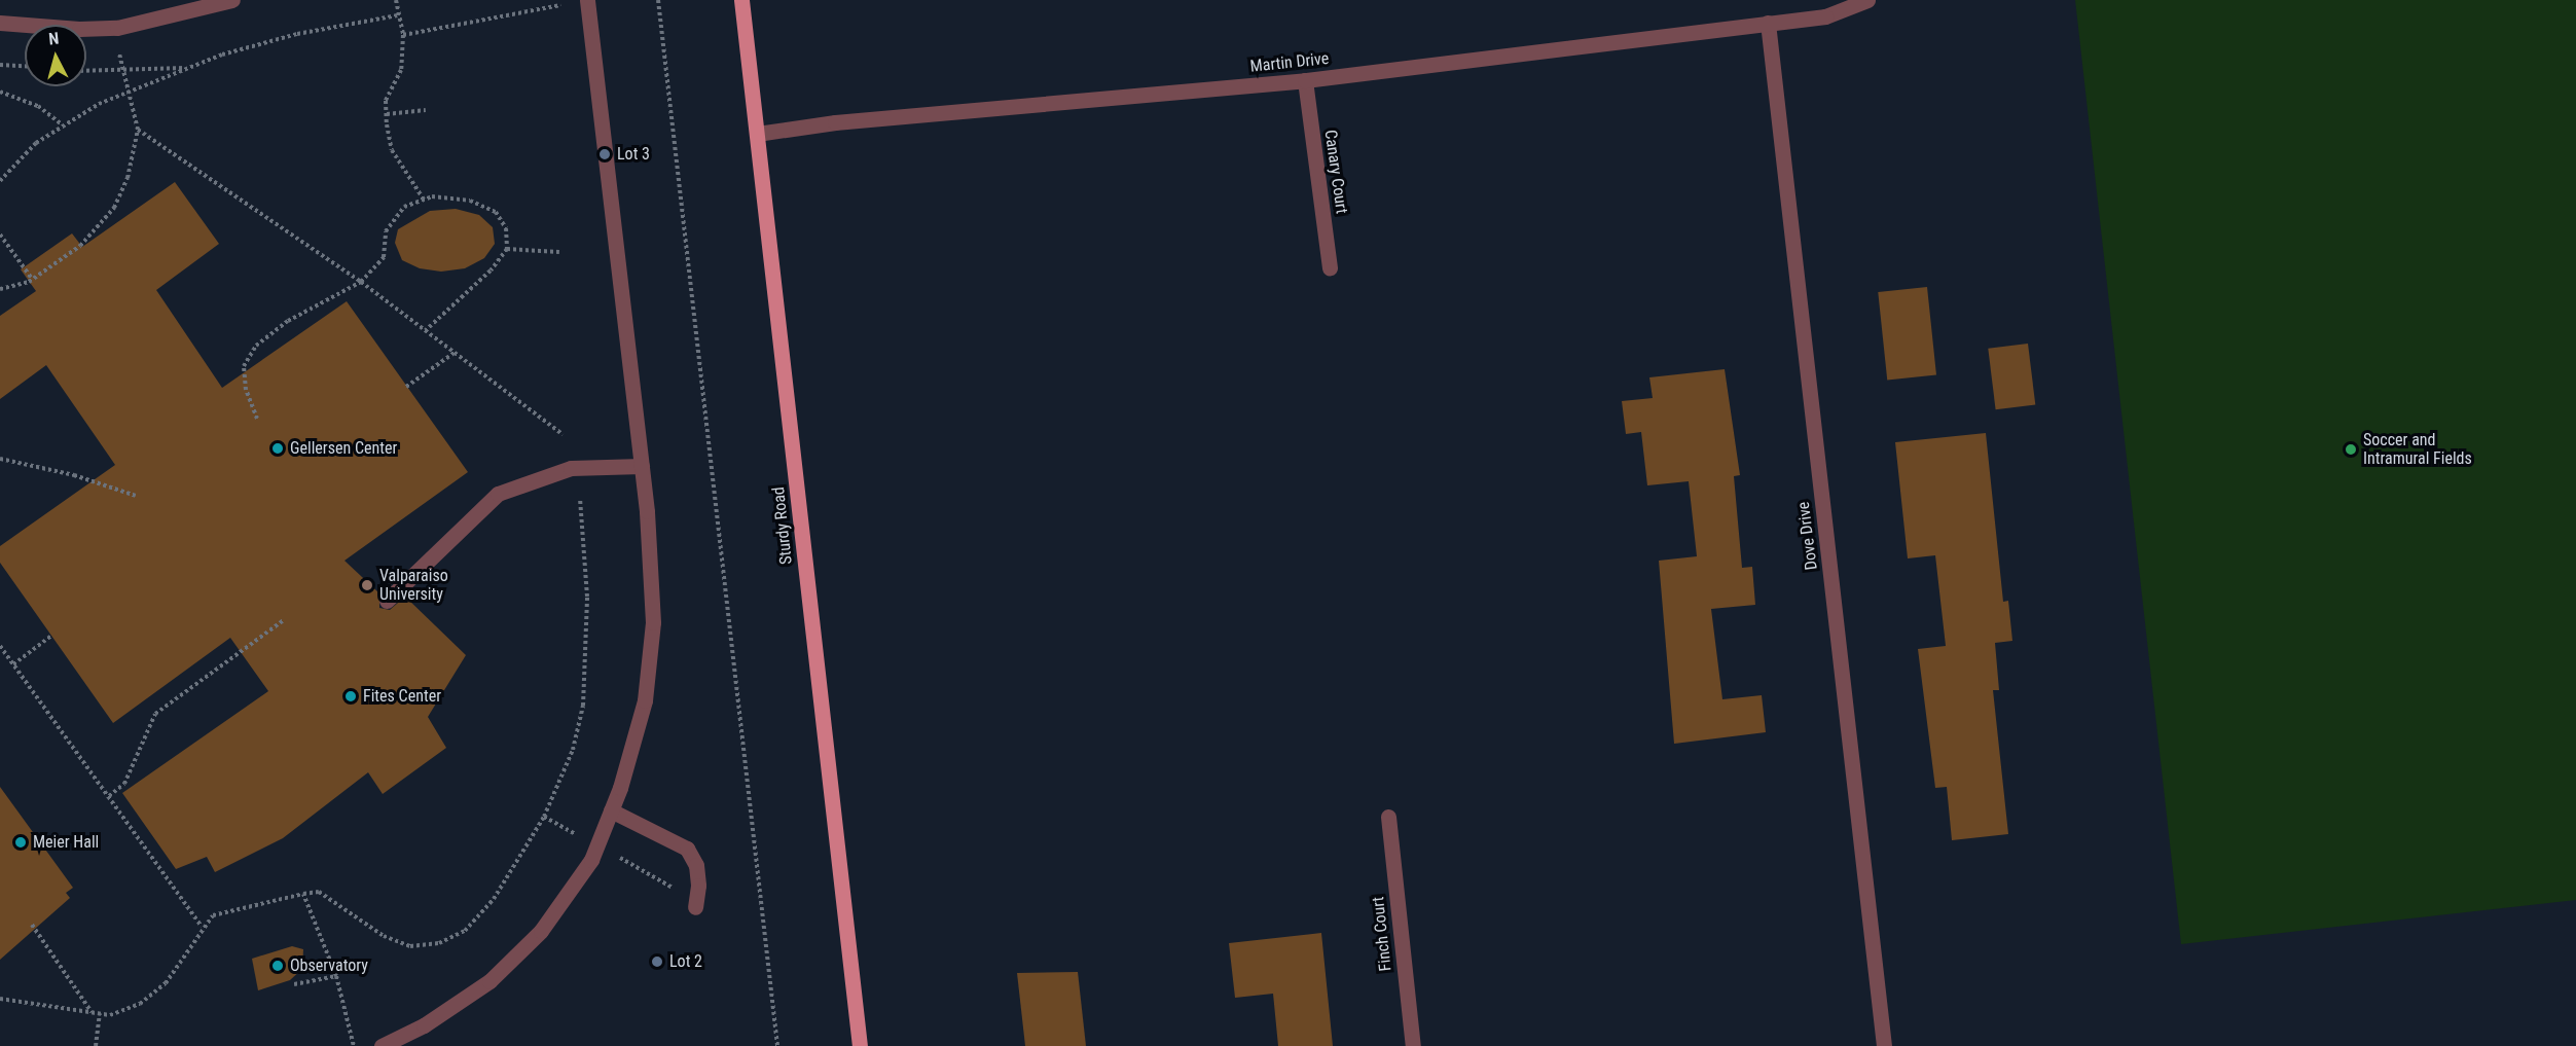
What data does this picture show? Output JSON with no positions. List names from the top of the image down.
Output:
{
  "streets": {
    "main road": ["Sturdy Road"],
    "street": [
      "Martin Drive",
      "Canary Court",
      "Dove Drive",
      "Finch Court"
    ]
  },
  "crossings": [
    ["Martin Drive", "Canary Court"],
    ["Martin Drive", "Sturdy Road"],
    ["Martin Drive", "Dove Drive"]
  ],
  "places": [
    "Lot 3",
    "Gellersen Center",
    "Soccer and Intramural Fields",
    "Valparaiso University",
    "Fites Center",
    "Meier Hall",
    "Lot 2",
    "Observatory"
  ],
  "north": "top"
}
